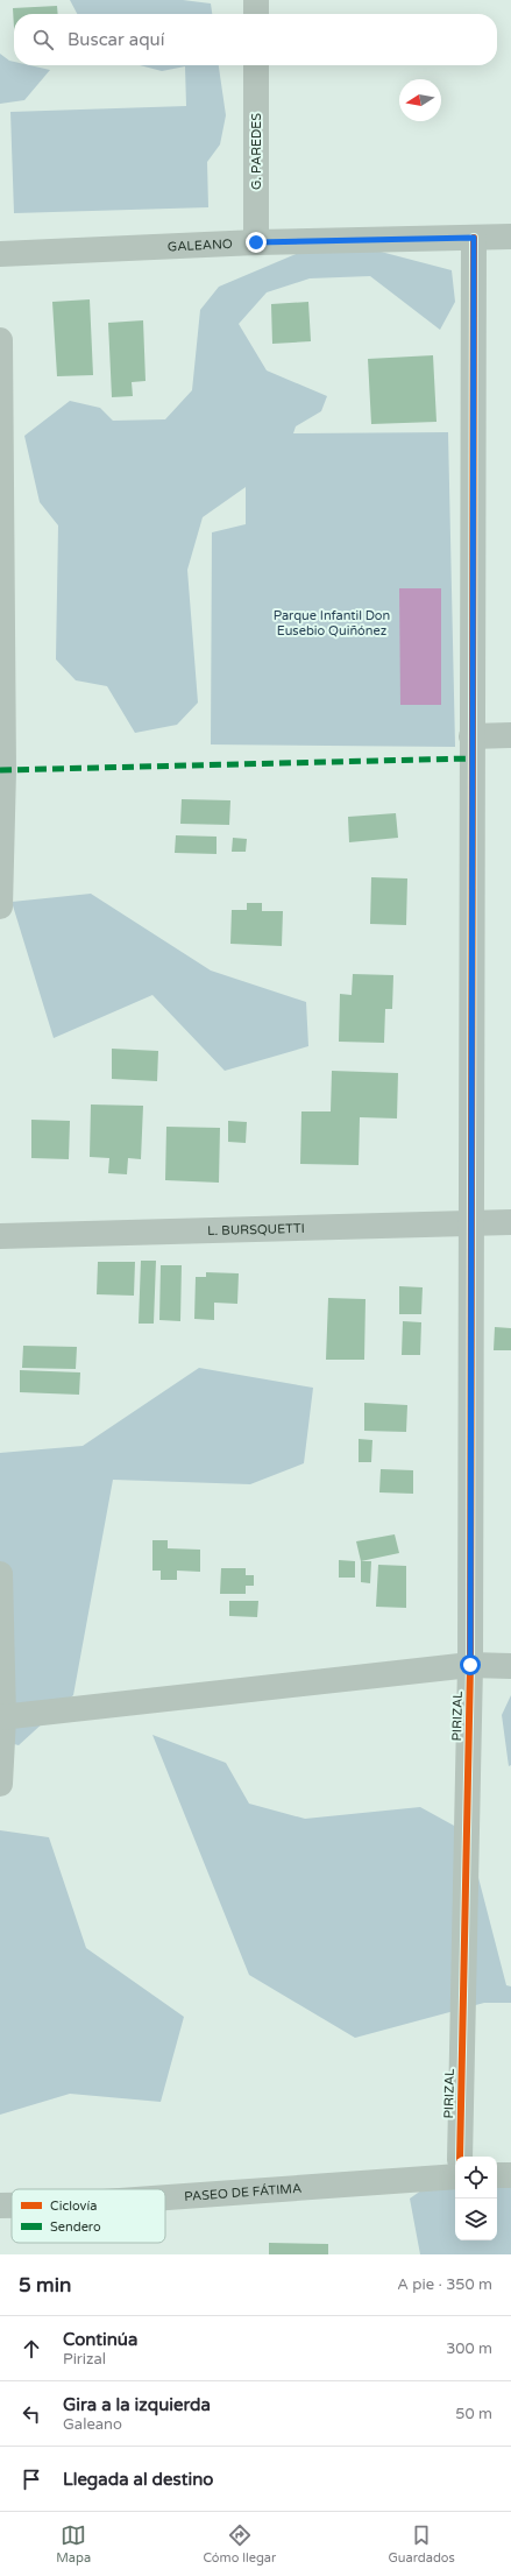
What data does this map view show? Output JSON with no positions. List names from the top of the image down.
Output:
{
  "streets": {
    "street": [
      "G. PAREDES",
      "GALEANO",
      "L. BURSQUETTI",
      "PIRIZAL",
      "PASEO DE FÁTIMA"
    ]
  },
  "crossings": [
    ["G. PAREDES", "GALEANO"],
    ["GALEANO", "PIRIZAL"],
    ["L. BURSQUETTI", "PIRIZAL"]
  ],
  "parks": ["Parque Infantil Don Eusebio Quiñónez"],
  "legend": ["Ciclovía", "Sendero"],
  "north": "left",
  "page": {
    "search": "Buscar aquí",
    "heading": ["5 min", "A pie · 350 m"],
    "list": [
      ["Continúa", "Pirizal", "300 m"],
      ["Gira a la izquierda", "Galeano", "50 m"],
      "Llegada al destino"
    ],
    "nav": ["Mapa", "Cómo llegar", "Guardados"]
  }
}
